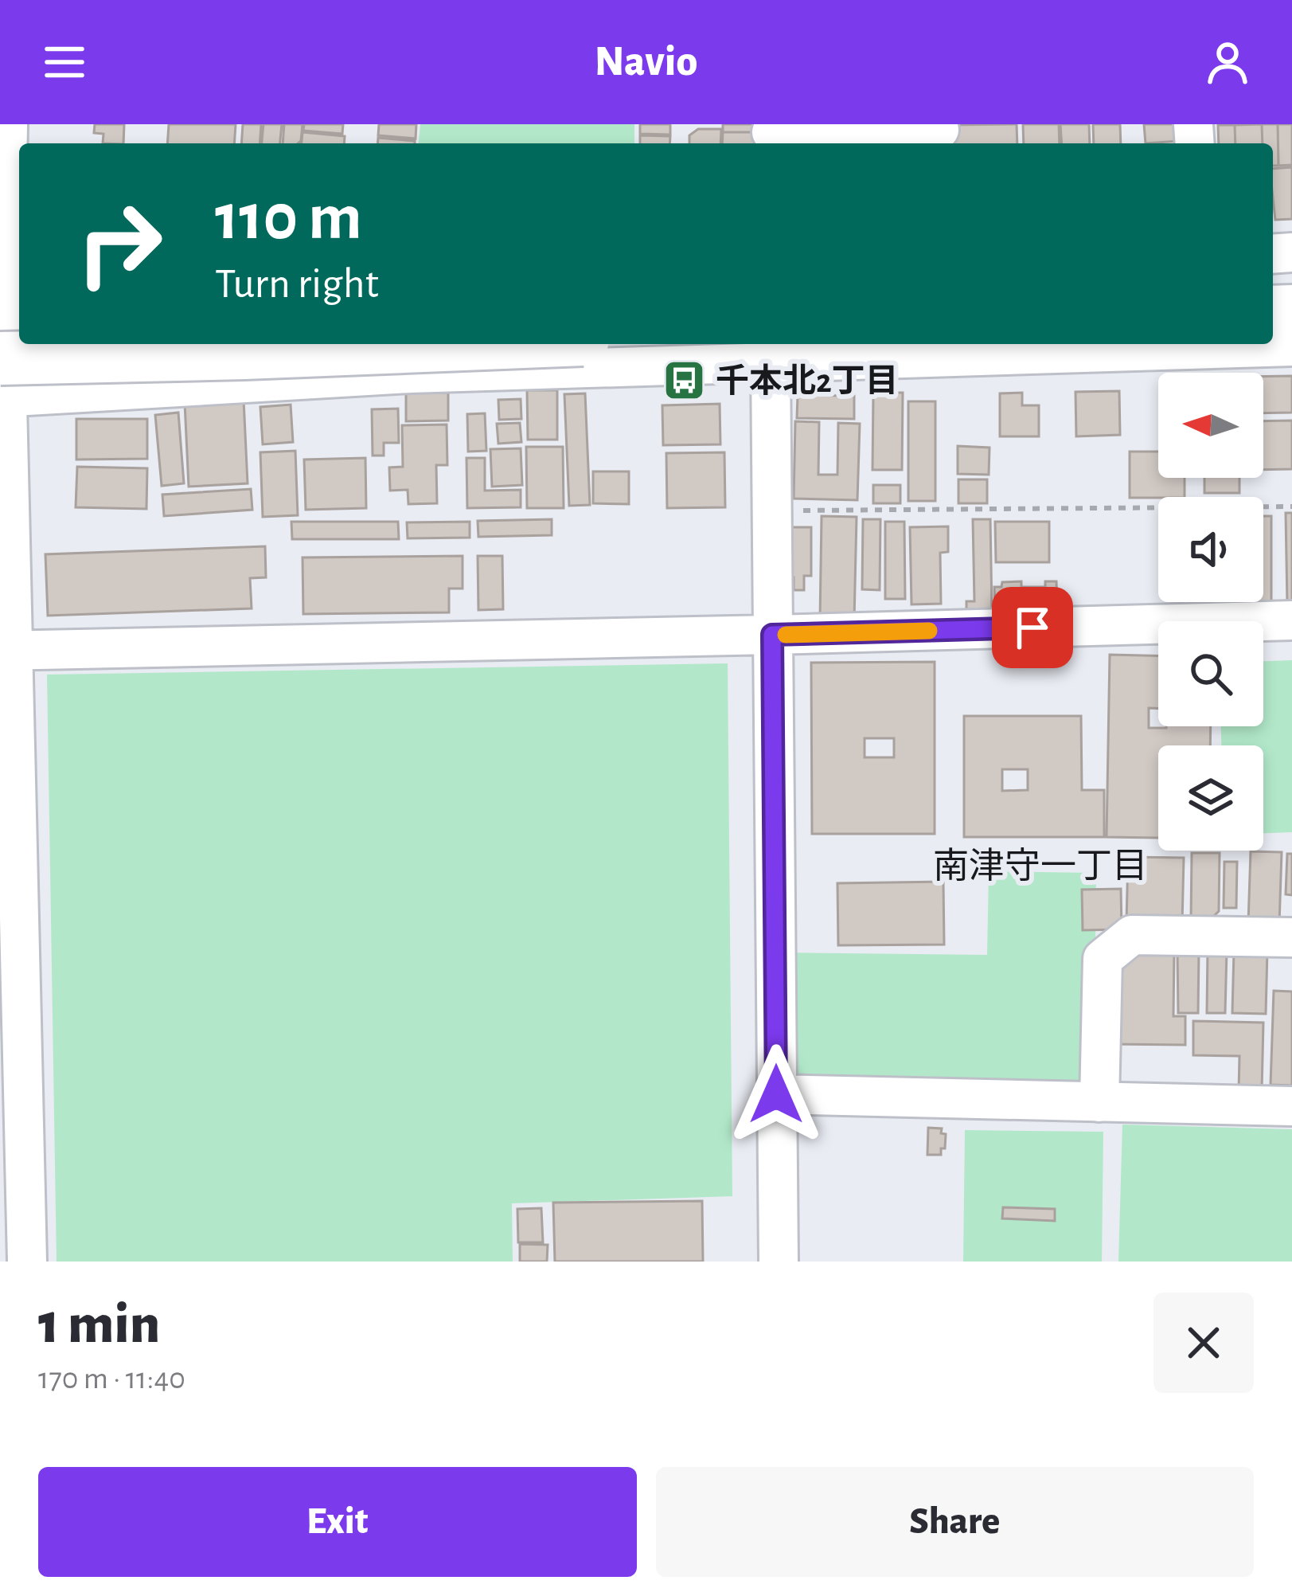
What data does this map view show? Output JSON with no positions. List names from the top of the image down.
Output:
{
  "districts": ["南津守一丁目"],
  "places": {
    "bus stop": ["千本北2丁目"]
  },
  "north": "left",
  "page": {
    "header": "Navio",
    "turn": ["110 m", "Turn right"],
    "heading": ["1 min", "170 m · 11:40"],
    "buttons": ["Exit", "Share"]
  }
}
